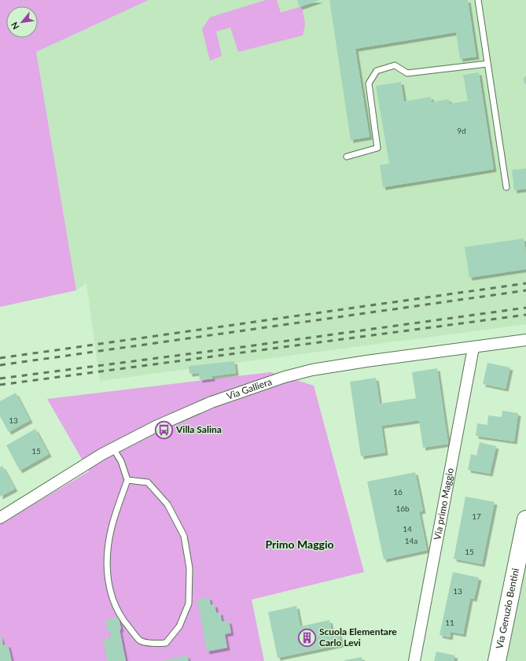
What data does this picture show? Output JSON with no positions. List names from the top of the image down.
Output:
{
  "streets": {
    "main road": ["Via Genuzio Bentini"],
    "street": ["Via Galliera", "Via primo Maggio"]
  },
  "crossings": [
    ["Via Galliera", "Via primo Maggio"]
  ],
  "districts": ["Primo Maggio"],
  "places": {
    "bus stop": ["Villa Salina"],
    "building": ["Scuola Elementare Carlo Levi"]
  },
  "house_numbers": [
    "9d",
    "13",
    "15",
    "16",
    "16b",
    "17",
    "14",
    "14a",
    "15",
    "13",
    "11"
  ],
  "north": "bottom left"
}
